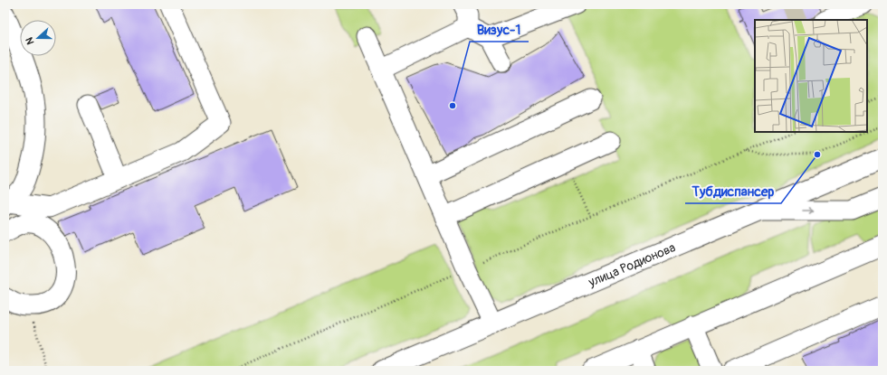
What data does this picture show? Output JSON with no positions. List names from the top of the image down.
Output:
{
  "streets": {
    "main road": ["улица Родионова"]
  },
  "places": ["Визус-1", "Тубдиспансер"],
  "north": "left"
}
